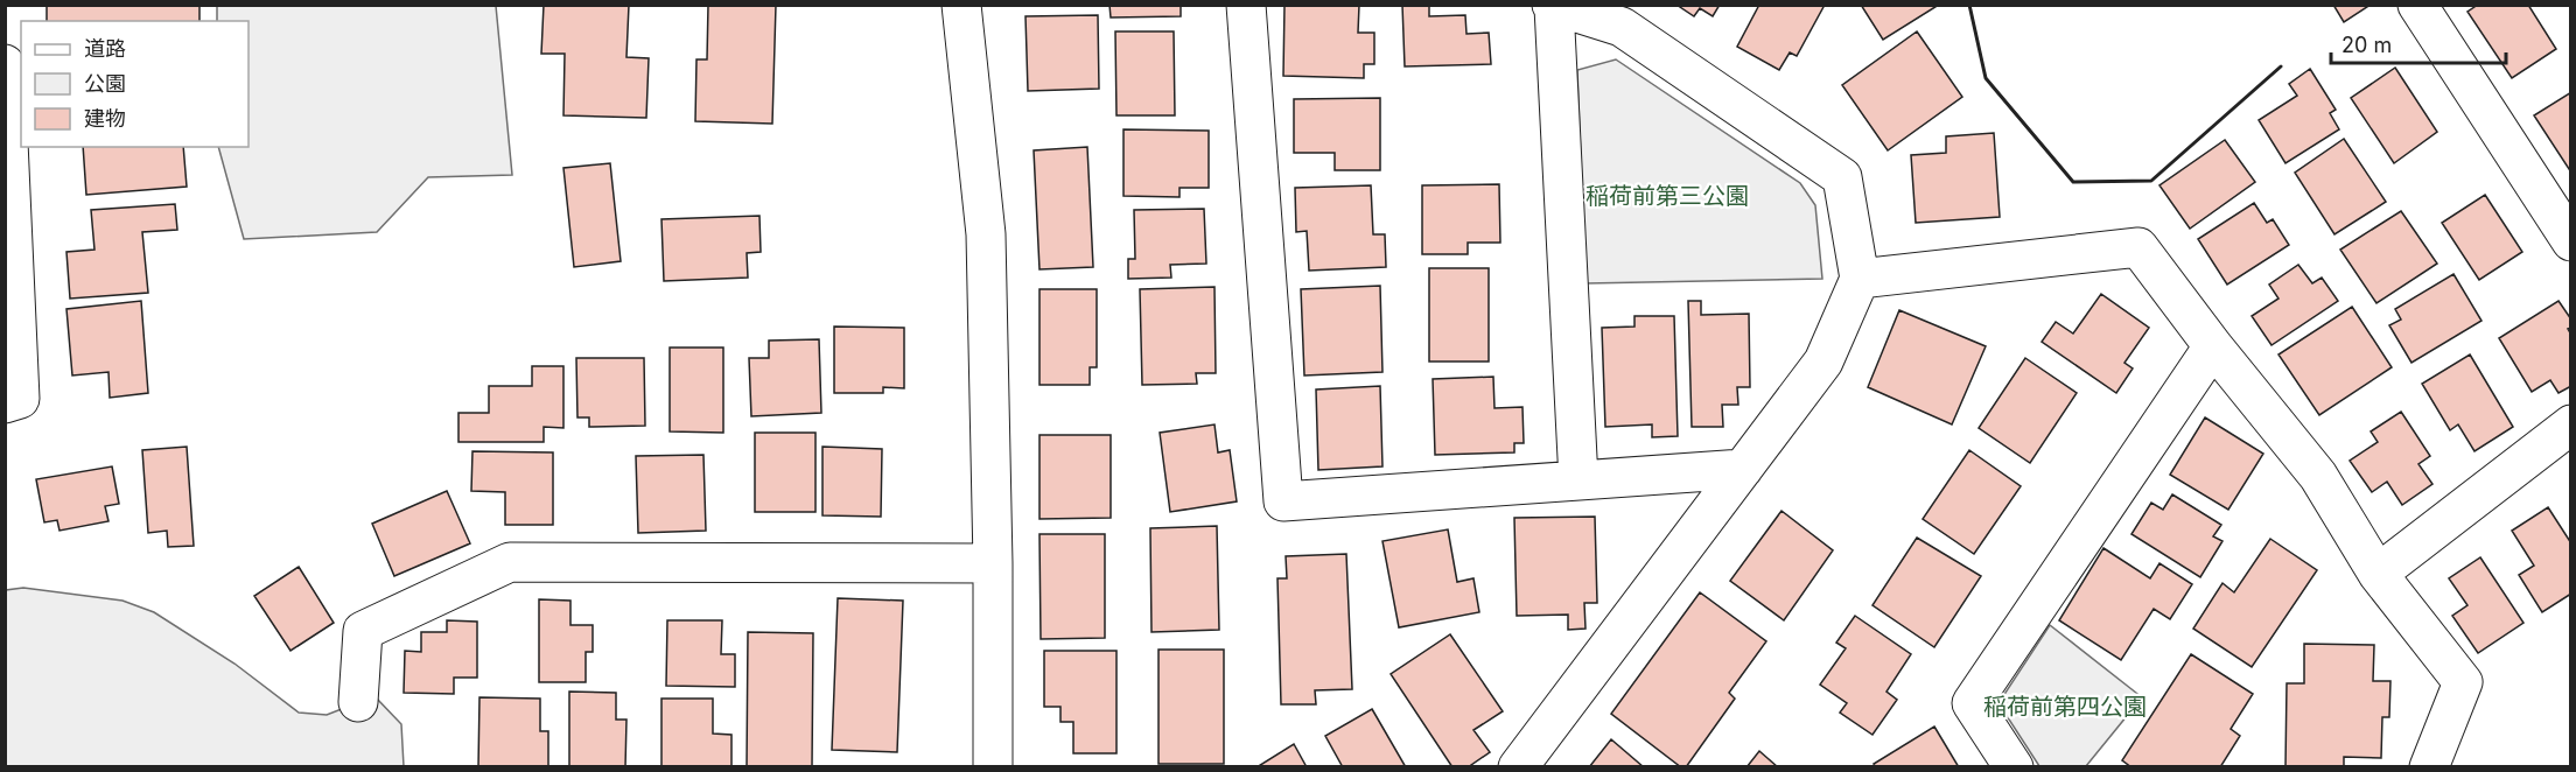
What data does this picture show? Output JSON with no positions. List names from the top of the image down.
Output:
{
  "parks": ["稲荷前第三公園", "稲荷前第四公園"],
  "legend": ["道路", "公園", "建物"],
  "scale_bar": "20 m"
}
